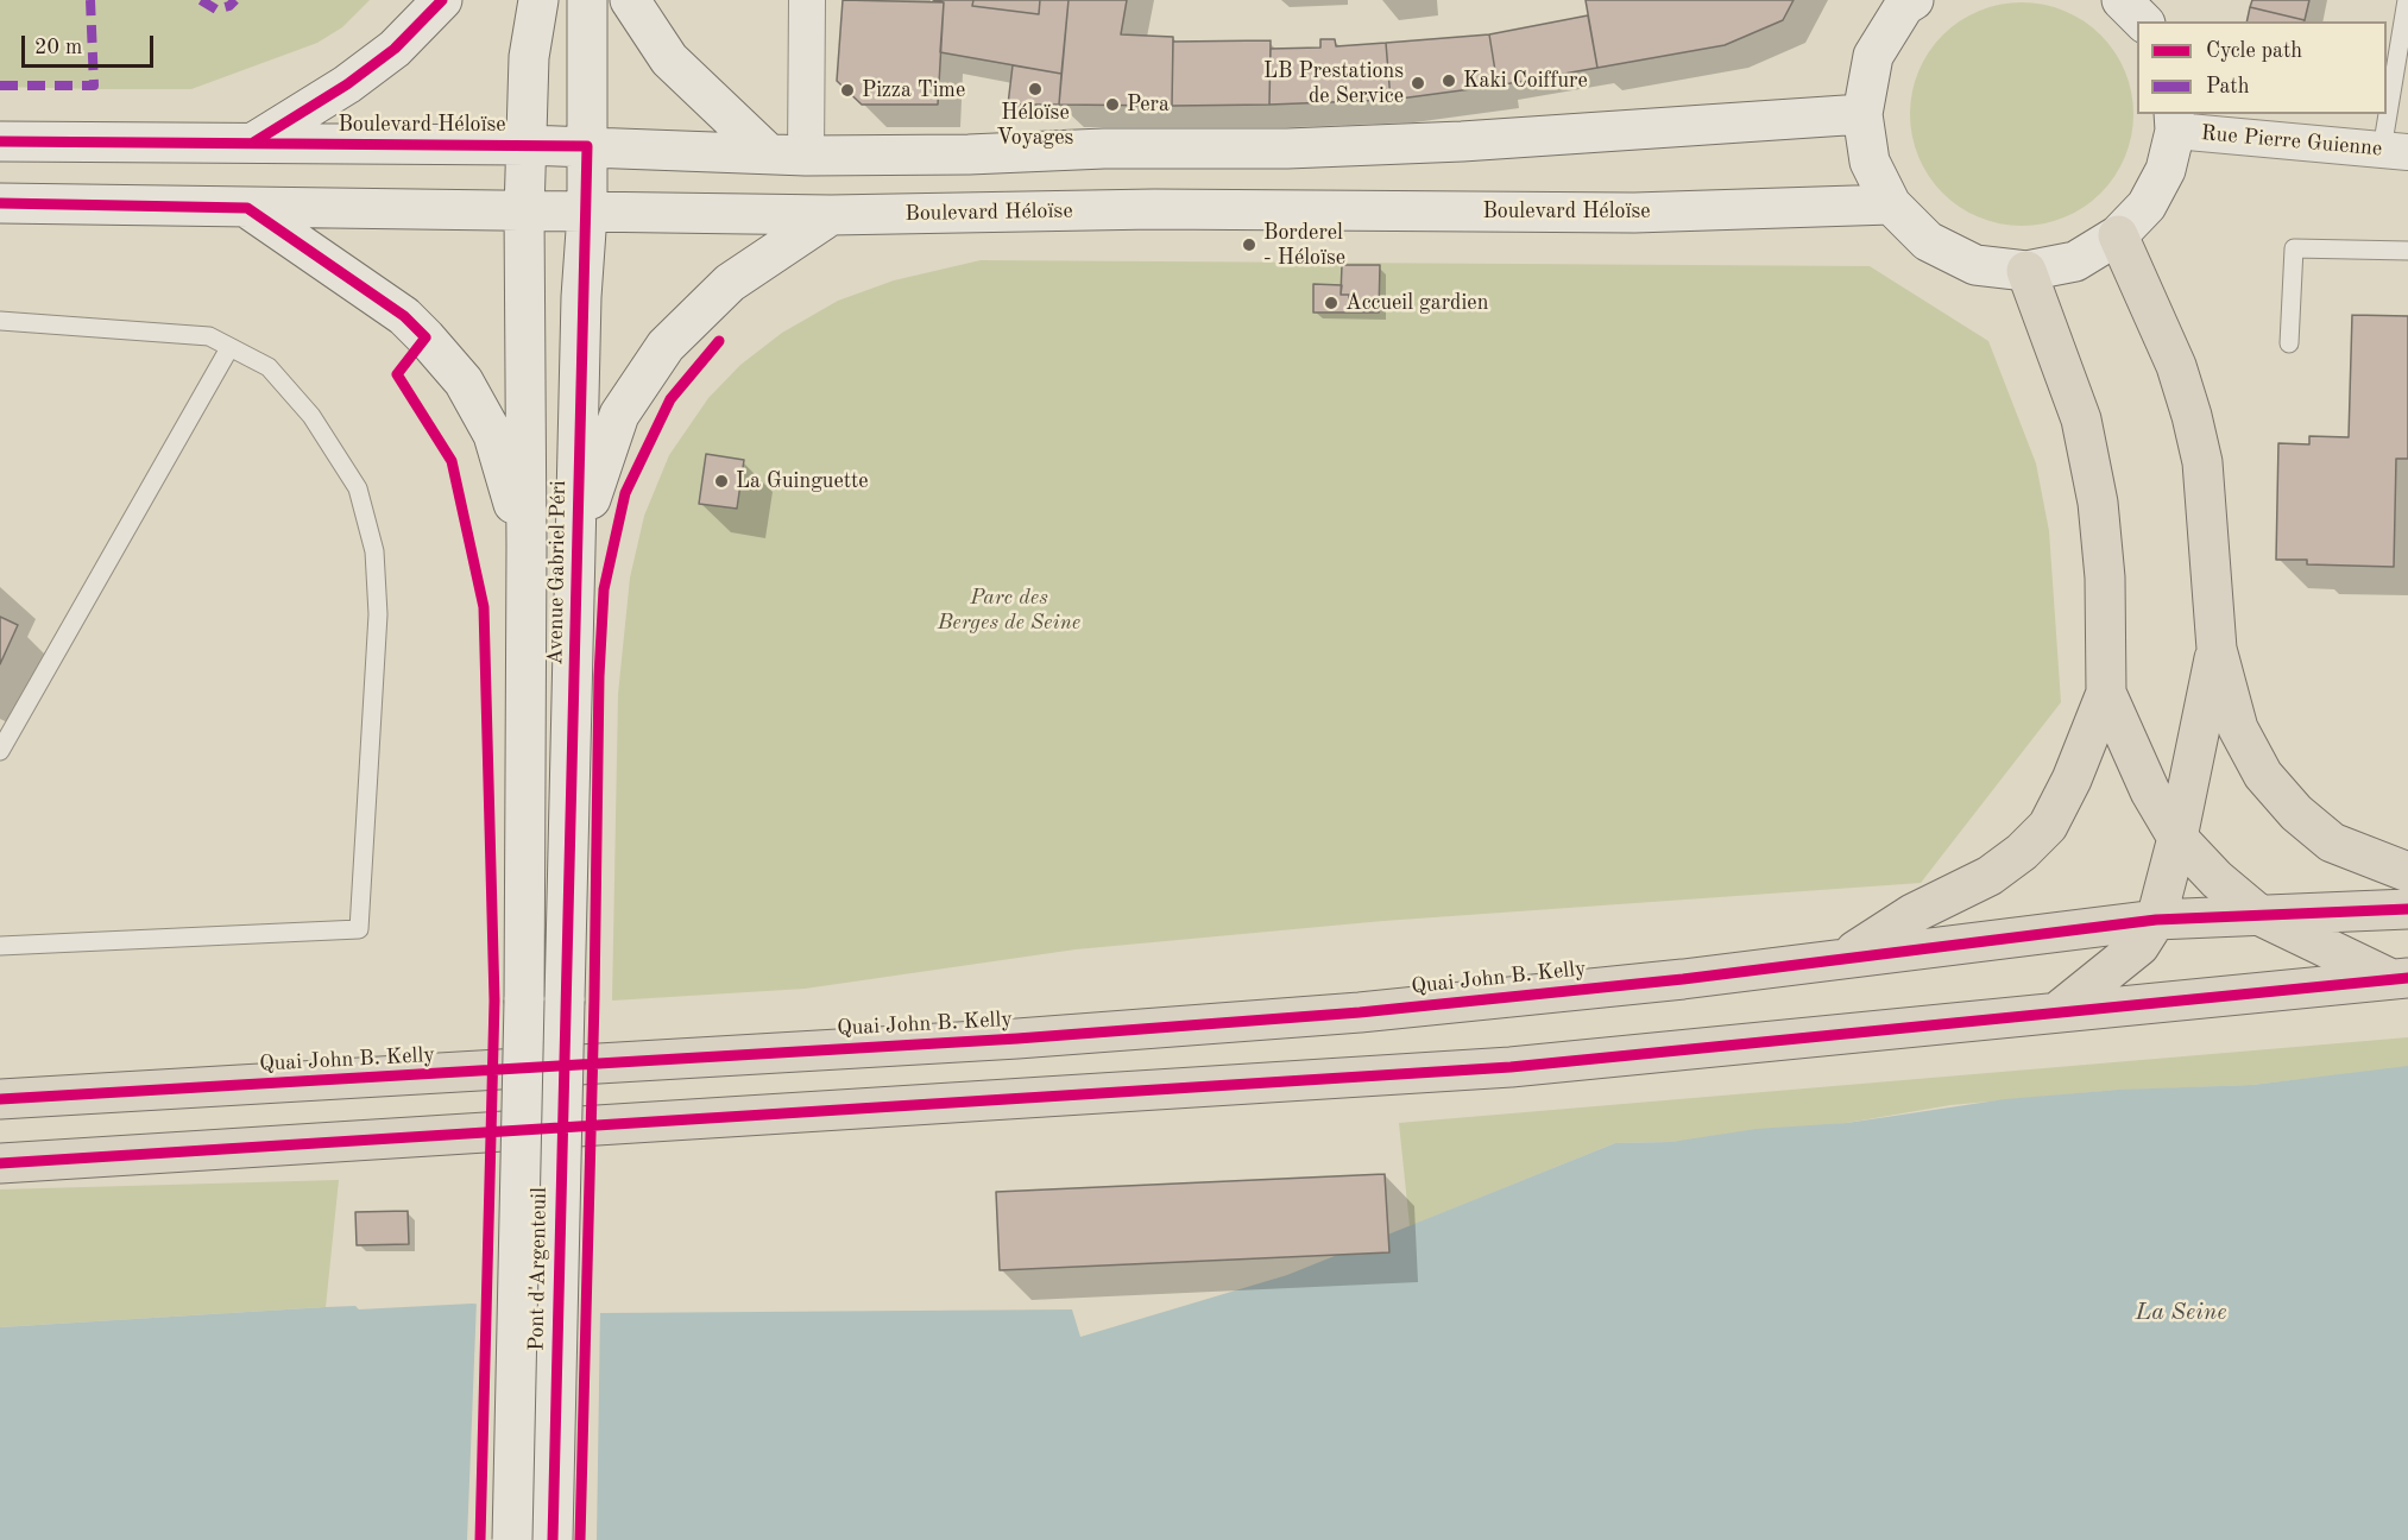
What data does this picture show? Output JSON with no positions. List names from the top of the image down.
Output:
{
  "streets": {
    "main road": [
      "Boulevard Héloïse",
      "Avenue Gabriel Péri",
      "Quai John B. Kelly",
      "Pont d'Argenteuil"
    ],
    "street": ["Rue Pierre Guienne"]
  },
  "crossings": [
    ["Boulevard Héloïse", "Avenue Gabriel Péri"],
    ["Avenue Gabriel Péri", "Pont d'Argenteuil"]
  ],
  "water": ["La Seine"],
  "parks": ["Parc des Berges de Seine"],
  "places": [
    "Kaki Coiffure",
    "LB Prestations de Service",
    "Héloïse Voyages",
    "Pizza Time",
    "Pera",
    "Borderel - Héloïse",
    "Accueil gardien",
    "La Guinguette"
  ],
  "legend": ["Cycle path", "Path"],
  "scale_bar": "20 m"
}
